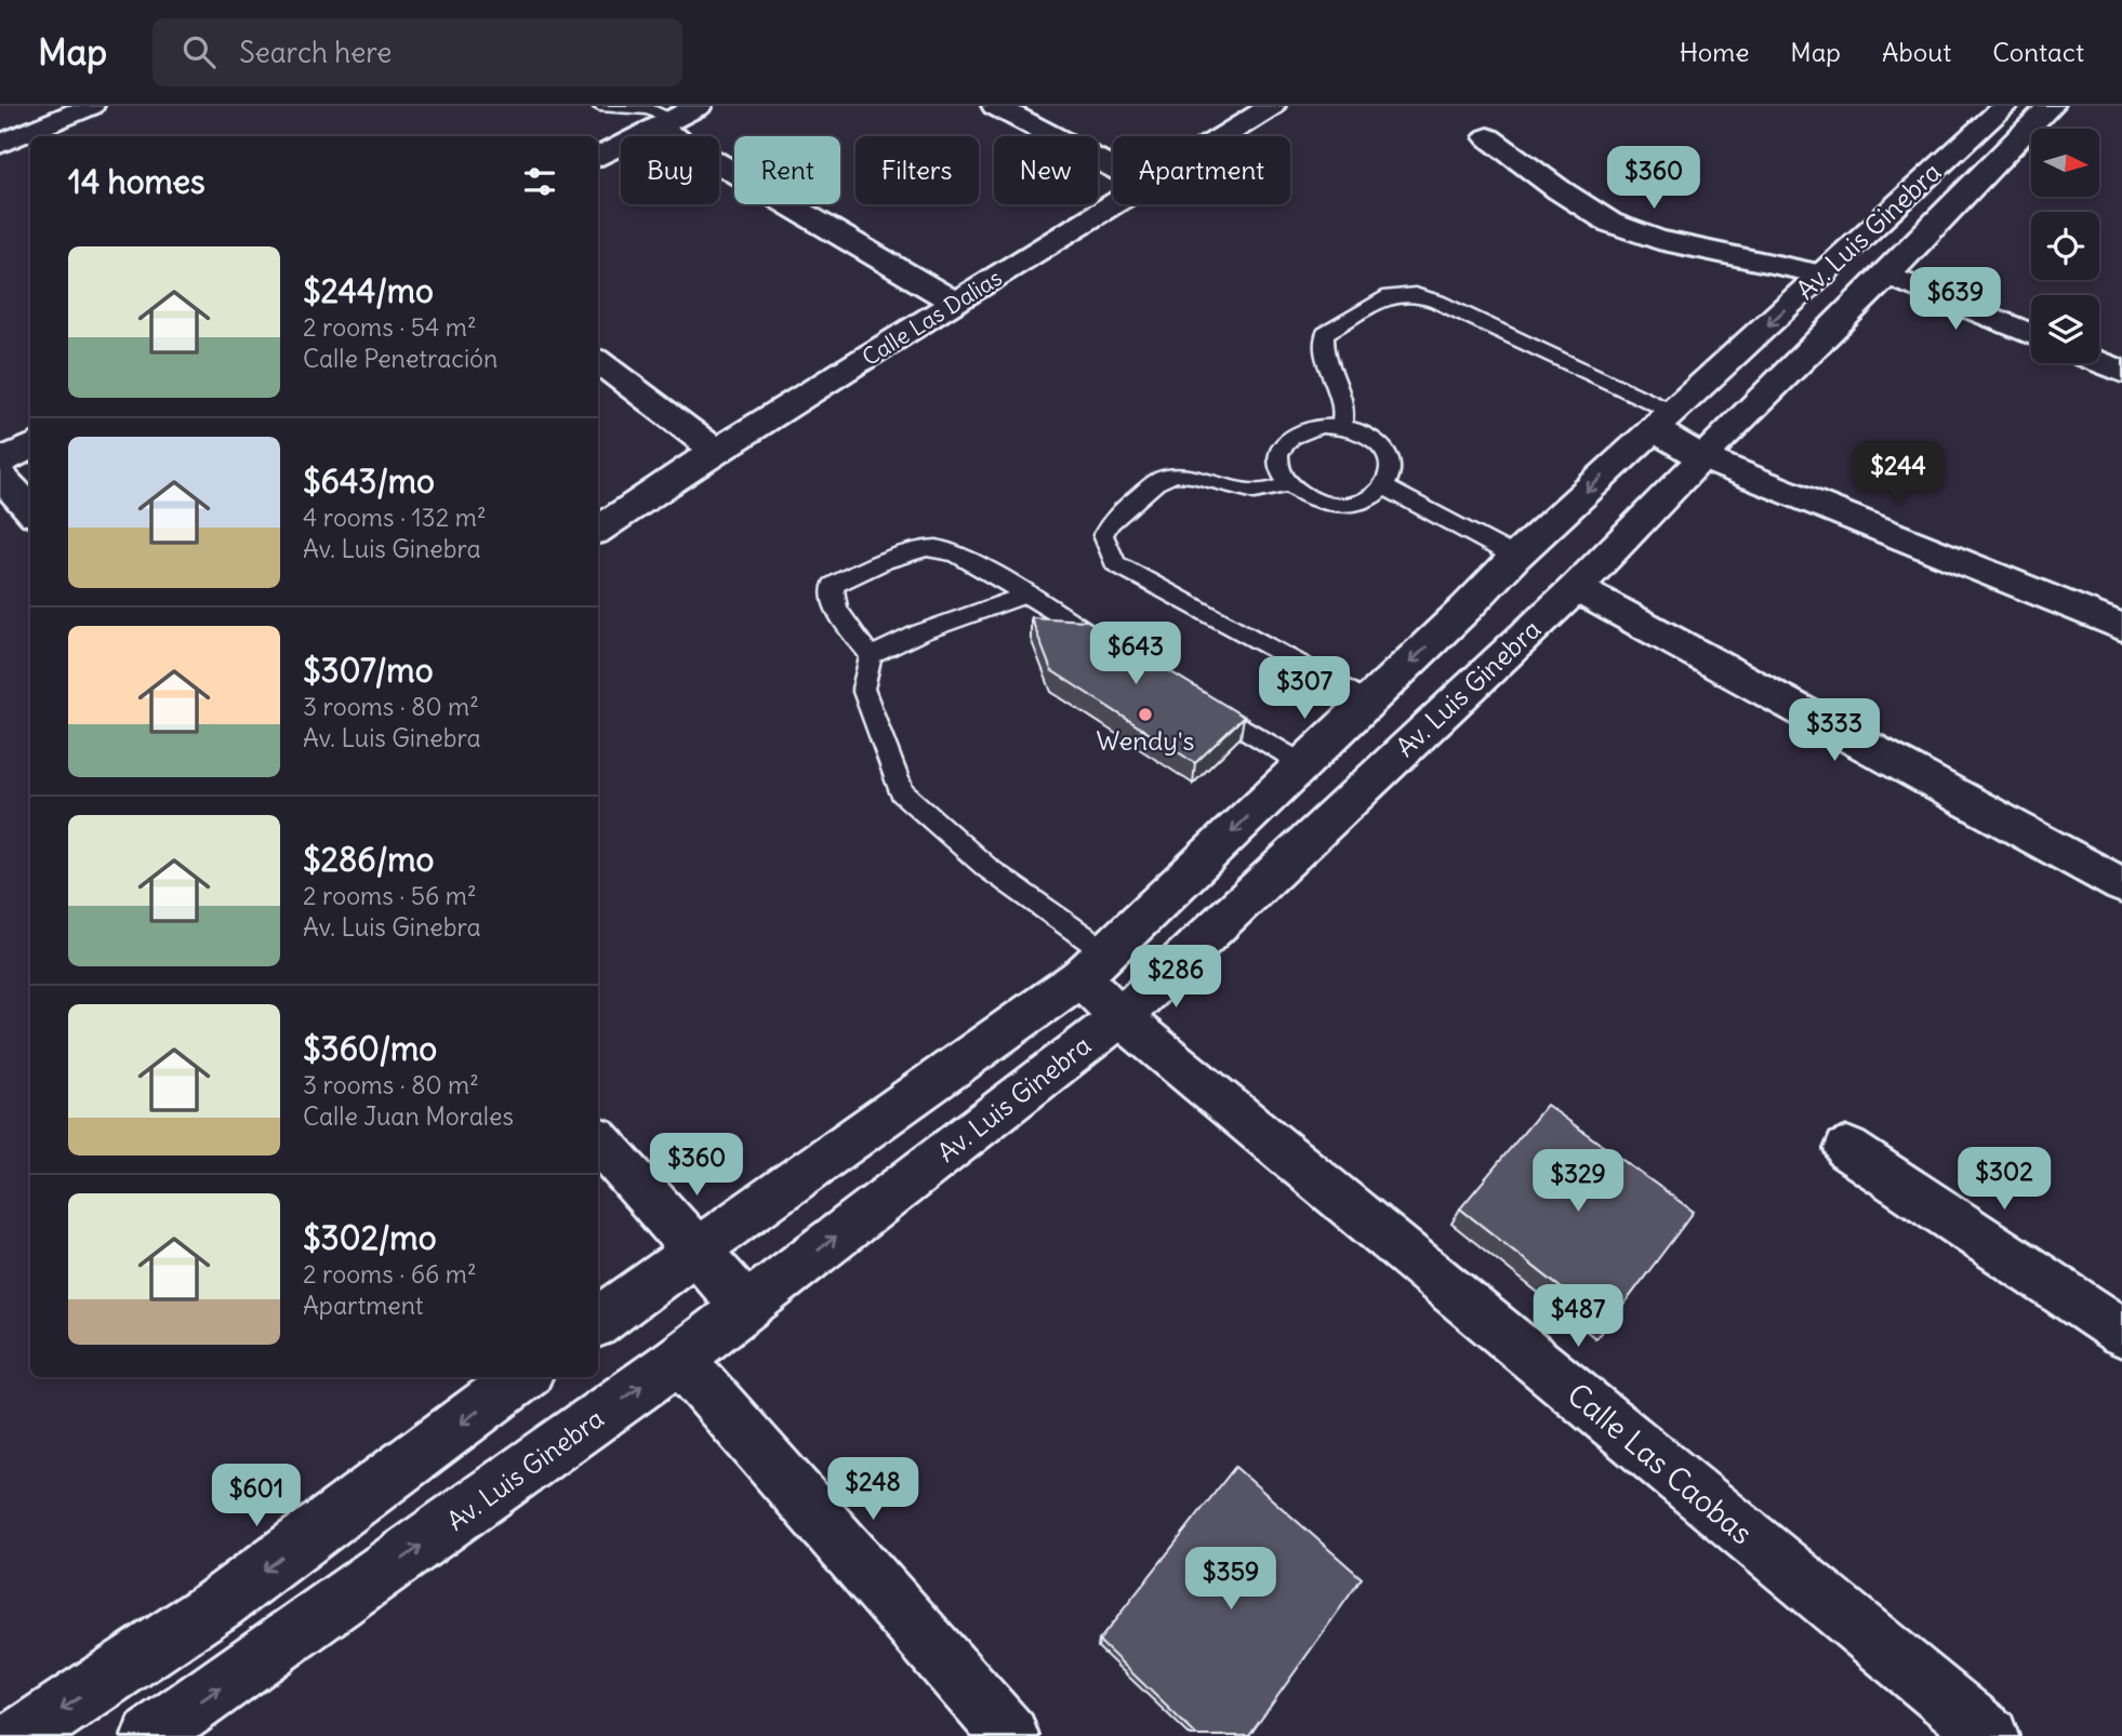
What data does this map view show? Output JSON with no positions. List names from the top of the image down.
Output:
{
  "streets": {
    "street": ["Av. Luis Ginebra", "Calle Las Dalias", "Calle Las Caobas"]
  },
  "crossings": [
    ["Av. Luis Ginebra", "Calle Las Caobas"]
  ],
  "places": ["Wendy's"],
  "north": "right",
  "page": {
    "header": "Map",
    "search": "Search here",
    "nav": [
      "Home",
      "Map",
      "About",
      "Contact"
    ],
    "chip": [
      "Buy",
      "Rent",
      "Filters",
      "New",
      "Apartment"
    ],
    "heading": "14 homes",
    "price": [
      "$360",
      "$639",
      "$244",
      "$643",
      "$307",
      "$333",
      "$286",
      "$360",
      "$302",
      "$329",
      "$487",
      "$248",
      "$601",
      "$359"
    ],
    "list": [
      {
        "name": "$244/mo",
        "note": "2 rooms · 54 m² · Calle Penetración"
      },
      {
        "name": "$643/mo",
        "note": "4 rooms · 132 m² · Av. Luis Ginebra"
      },
      {
        "name": "$307/mo",
        "note": "3 rooms · 80 m² · Av. Luis Ginebra"
      },
      {
        "name": "$286/mo",
        "note": "2 rooms · 56 m² · Av. Luis Ginebra"
      },
      {
        "name": "$360/mo",
        "note": "3 rooms · 80 m² · Calle Juan Morales"
      },
      {
        "name": "$302/mo",
        "note": "2 rooms · 66 m² · Apartment"
      }
    ]
  }
}
